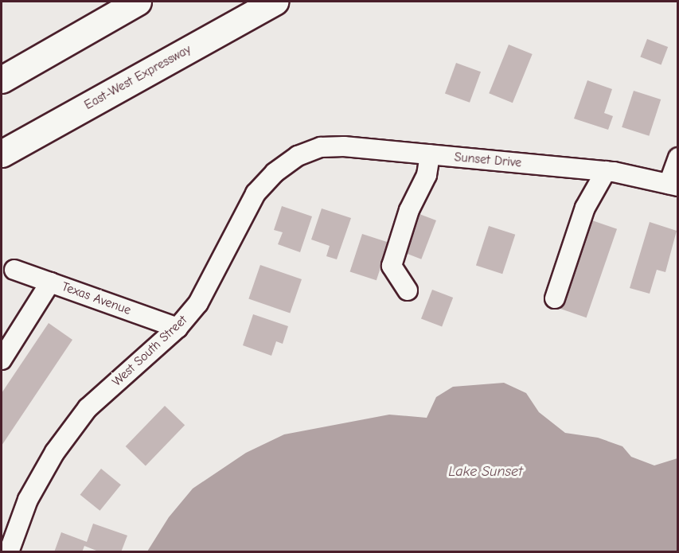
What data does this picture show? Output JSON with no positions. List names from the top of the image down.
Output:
{
  "streets": {
    "highway": ["East-West Expressway"],
    "street": ["Sunset Drive", "Texas Avenue", "West South Street"]
  },
  "crossings": [
    ["Sunset Drive", "West South Street"],
    ["Texas Avenue", "West South Street"]
  ],
  "water": ["Lake Sunset"]
}
